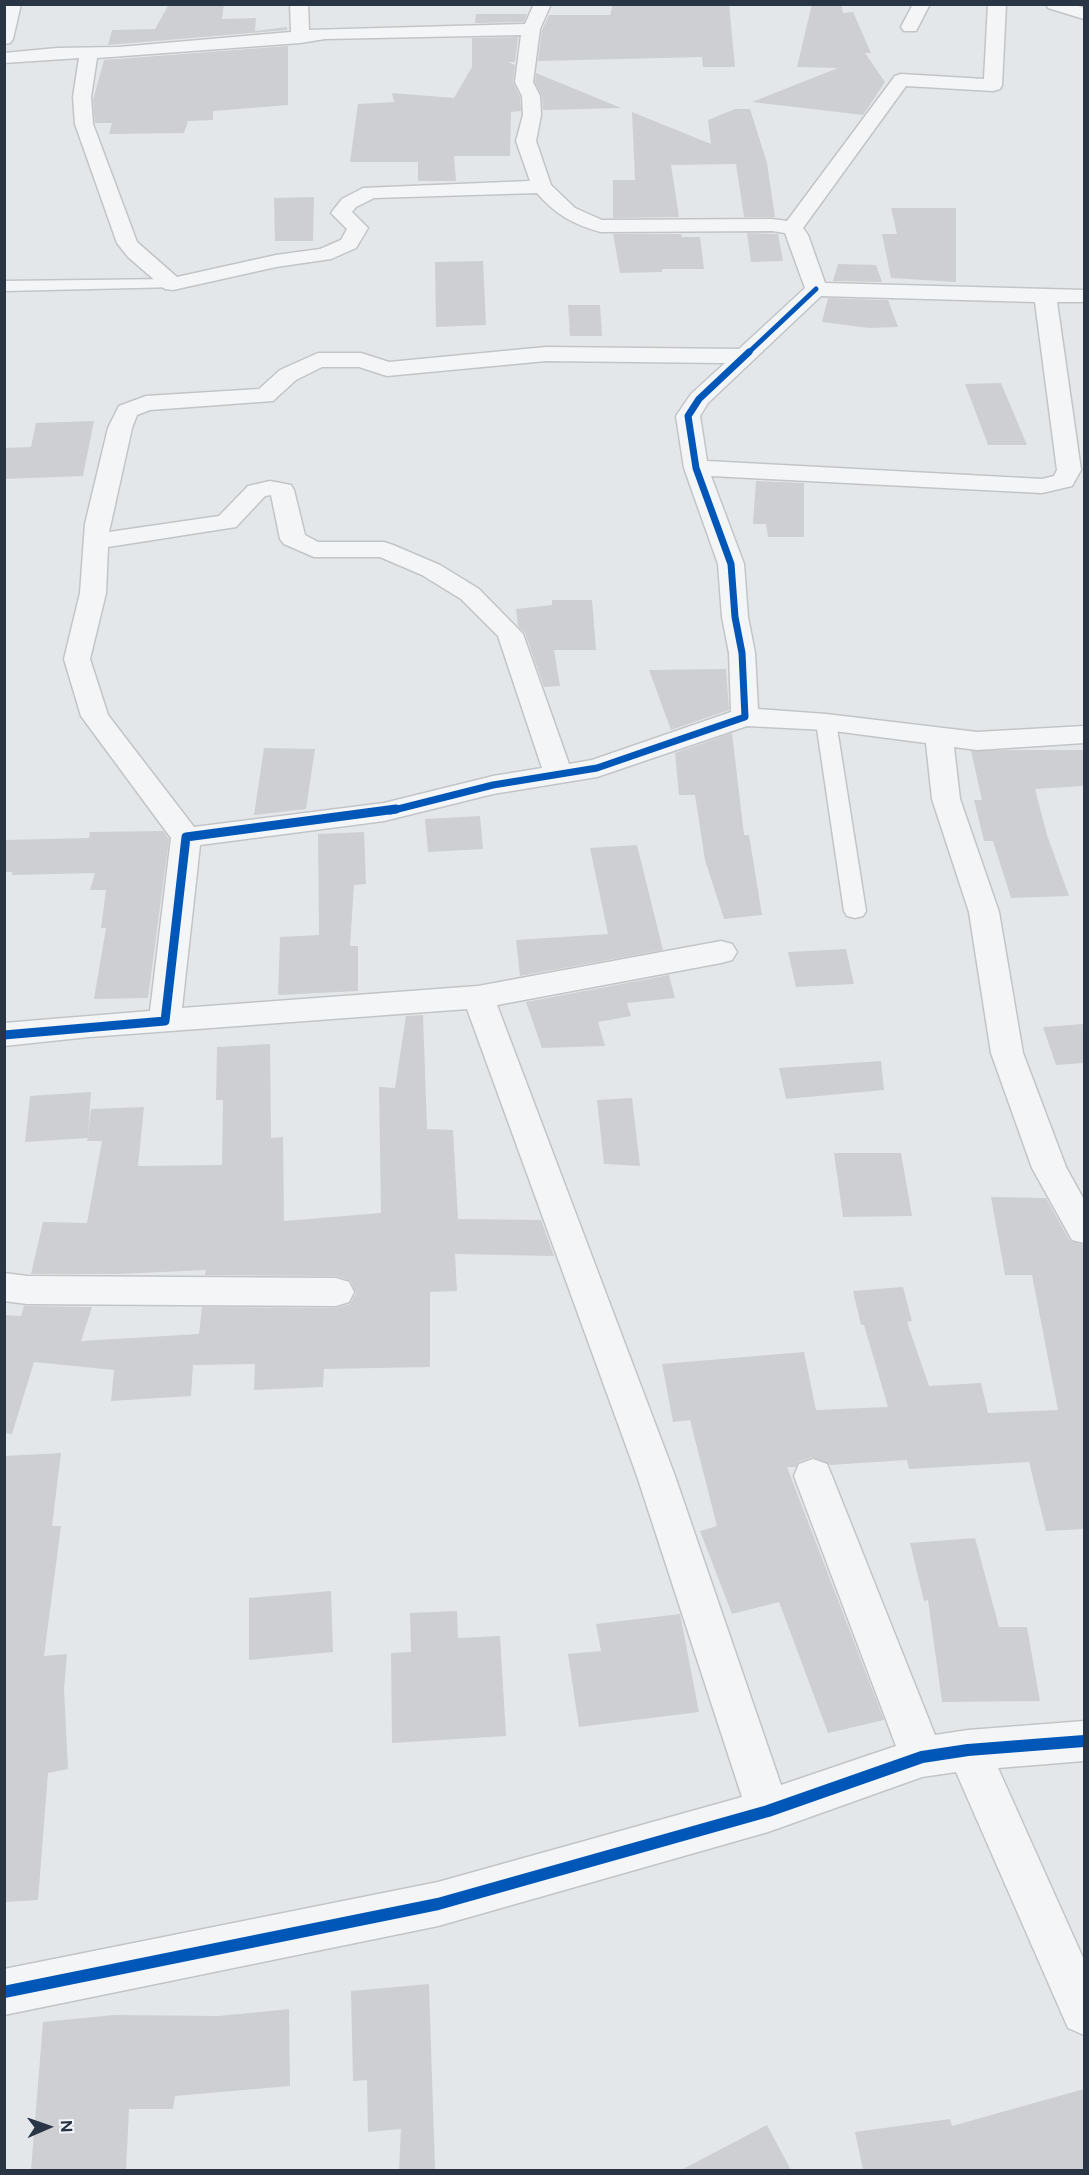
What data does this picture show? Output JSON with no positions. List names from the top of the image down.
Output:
{
  "north": "right"
}
